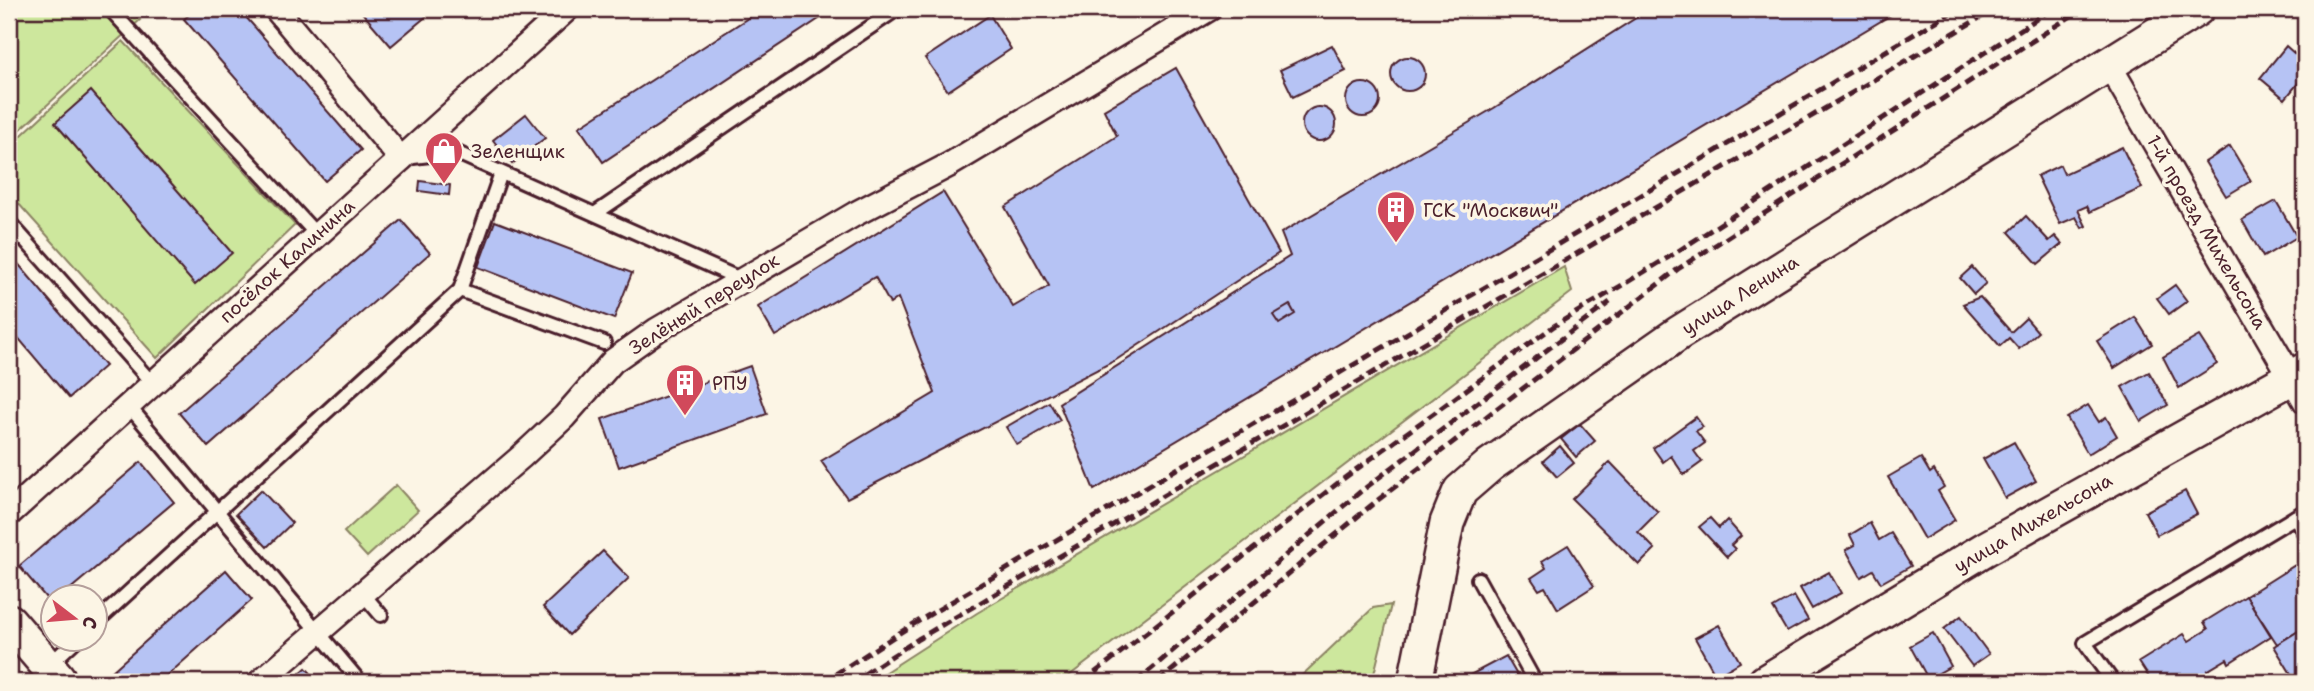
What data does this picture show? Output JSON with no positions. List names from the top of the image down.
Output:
{
  "streets": {
    "street": [
      "1-й проезд Михельсона",
      "посёлок Калинина",
      "улица Ленина",
      "Зелёный переулок",
      "улица Михельсона"
    ]
  },
  "crossings": [
    ["1-й проезд Михельсона", "улица Ленина"],
    ["1-й проезд Михельсона", "улица Михельсона"]
  ],
  "places": {
    "shop": ["Зеленщик"],
    "building": ["ГСК \"Москвич\"", "РПУ"]
  },
  "north": "right"
}
